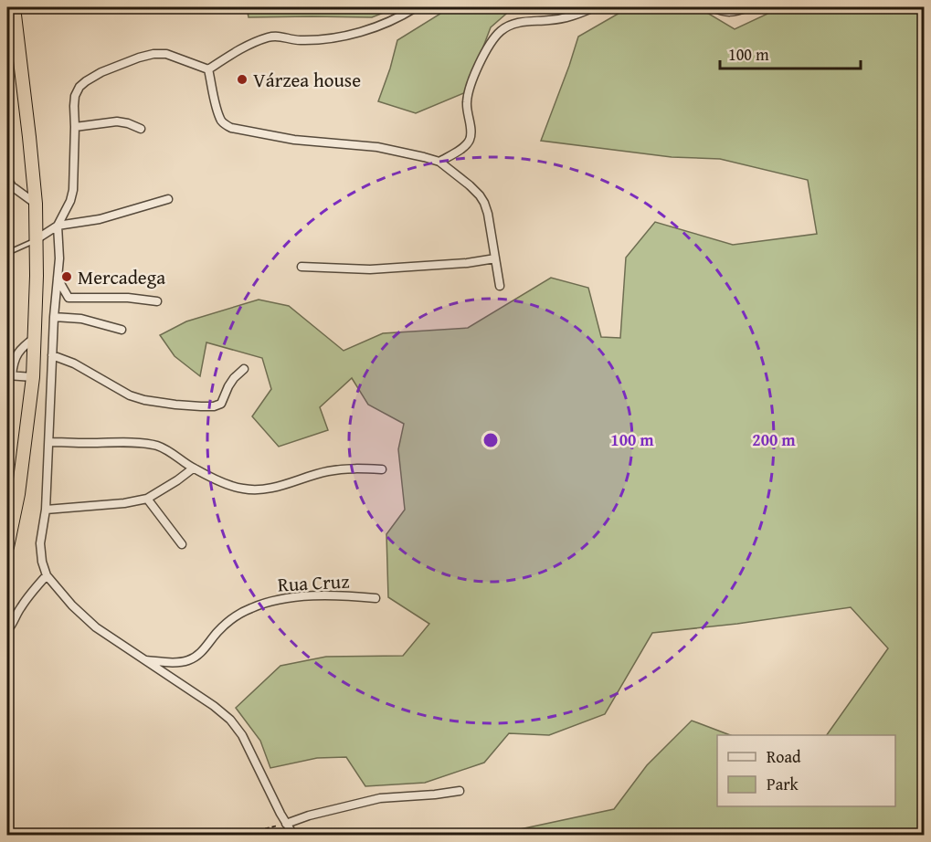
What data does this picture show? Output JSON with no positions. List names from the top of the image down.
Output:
{
  "streets": {
    "street": ["Rua Cruz"]
  },
  "places": ["Várzea house", "Mercadega"],
  "legend": ["Road", "Park"],
  "scale_bar": "100 m",
  "rings": ["100 m", "200 m"]
}
